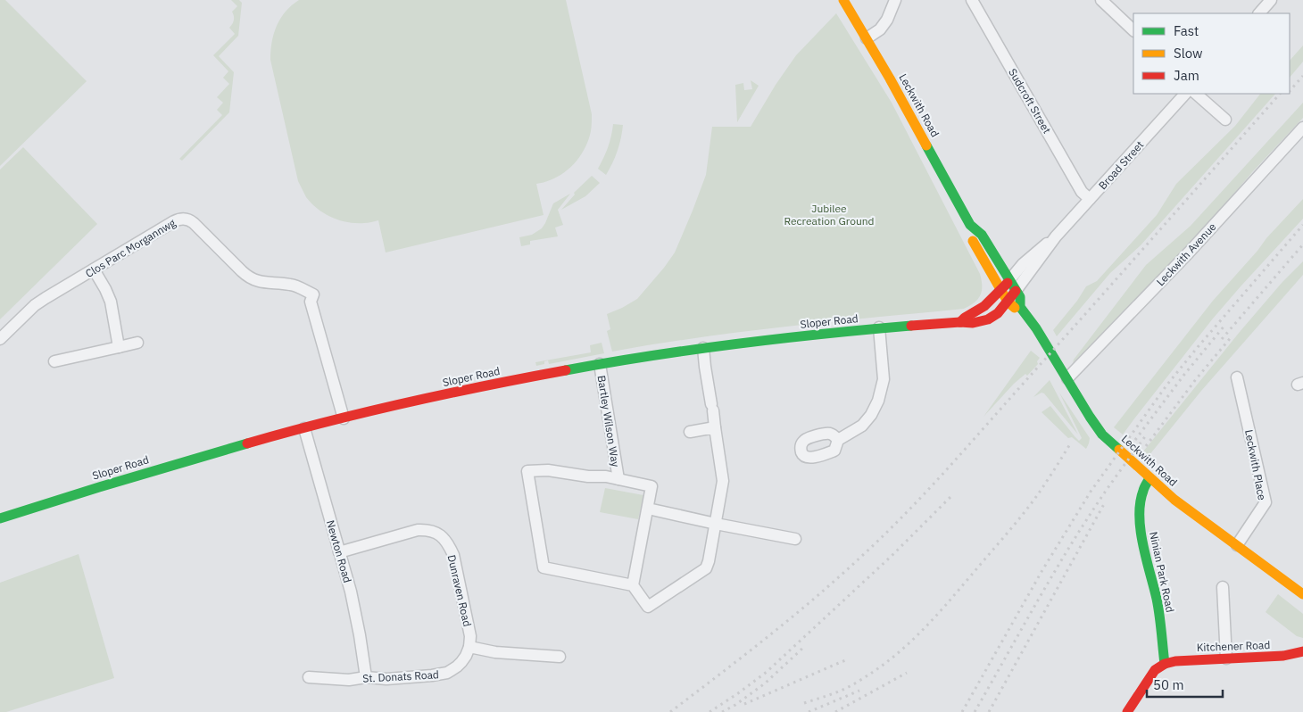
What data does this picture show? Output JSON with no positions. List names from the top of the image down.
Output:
{
  "streets": {
    "street": [
      "Sudcroft Street",
      "Leckwith Road",
      "Broad Street",
      "Clos Parc Morgannwg",
      "Leckwith Avenue",
      "Sloper Road",
      "Bartley Wilson Way",
      "Leckwith Place",
      "Newton Road",
      "Ninian Park Road",
      "Dunraven Road",
      "Kitchener Road",
      "St. Donats Road"
    ]
  },
  "crossings": [
    ["Sudcroft Street", "Broad Street"],
    ["Leckwith Road", "Broad Street"],
    ["Leckwith Road", "Leckwith Avenue"],
    ["Leckwith Road", "Sloper Road"],
    ["Leckwith Road", "Leckwith Place"],
    ["Leckwith Road", "Ninian Park Road"],
    ["Broad Street", "Sloper Road"],
    ["Clos Parc Morgannwg", "Sloper Road"],
    ["Sloper Road", "Bartley Wilson Way"],
    ["Sloper Road", "Newton Road"],
    ["Newton Road", "Dunraven Road"],
    ["Newton Road", "St. Donats Road"],
    ["Ninian Park Road", "Kitchener Road"],
    ["Dunraven Road", "St. Donats Road"]
  ],
  "parks": ["Jubilee Recreation Ground"],
  "legend": ["Fast", "Slow", "Jam"],
  "scale_bar": "50 m"
}
